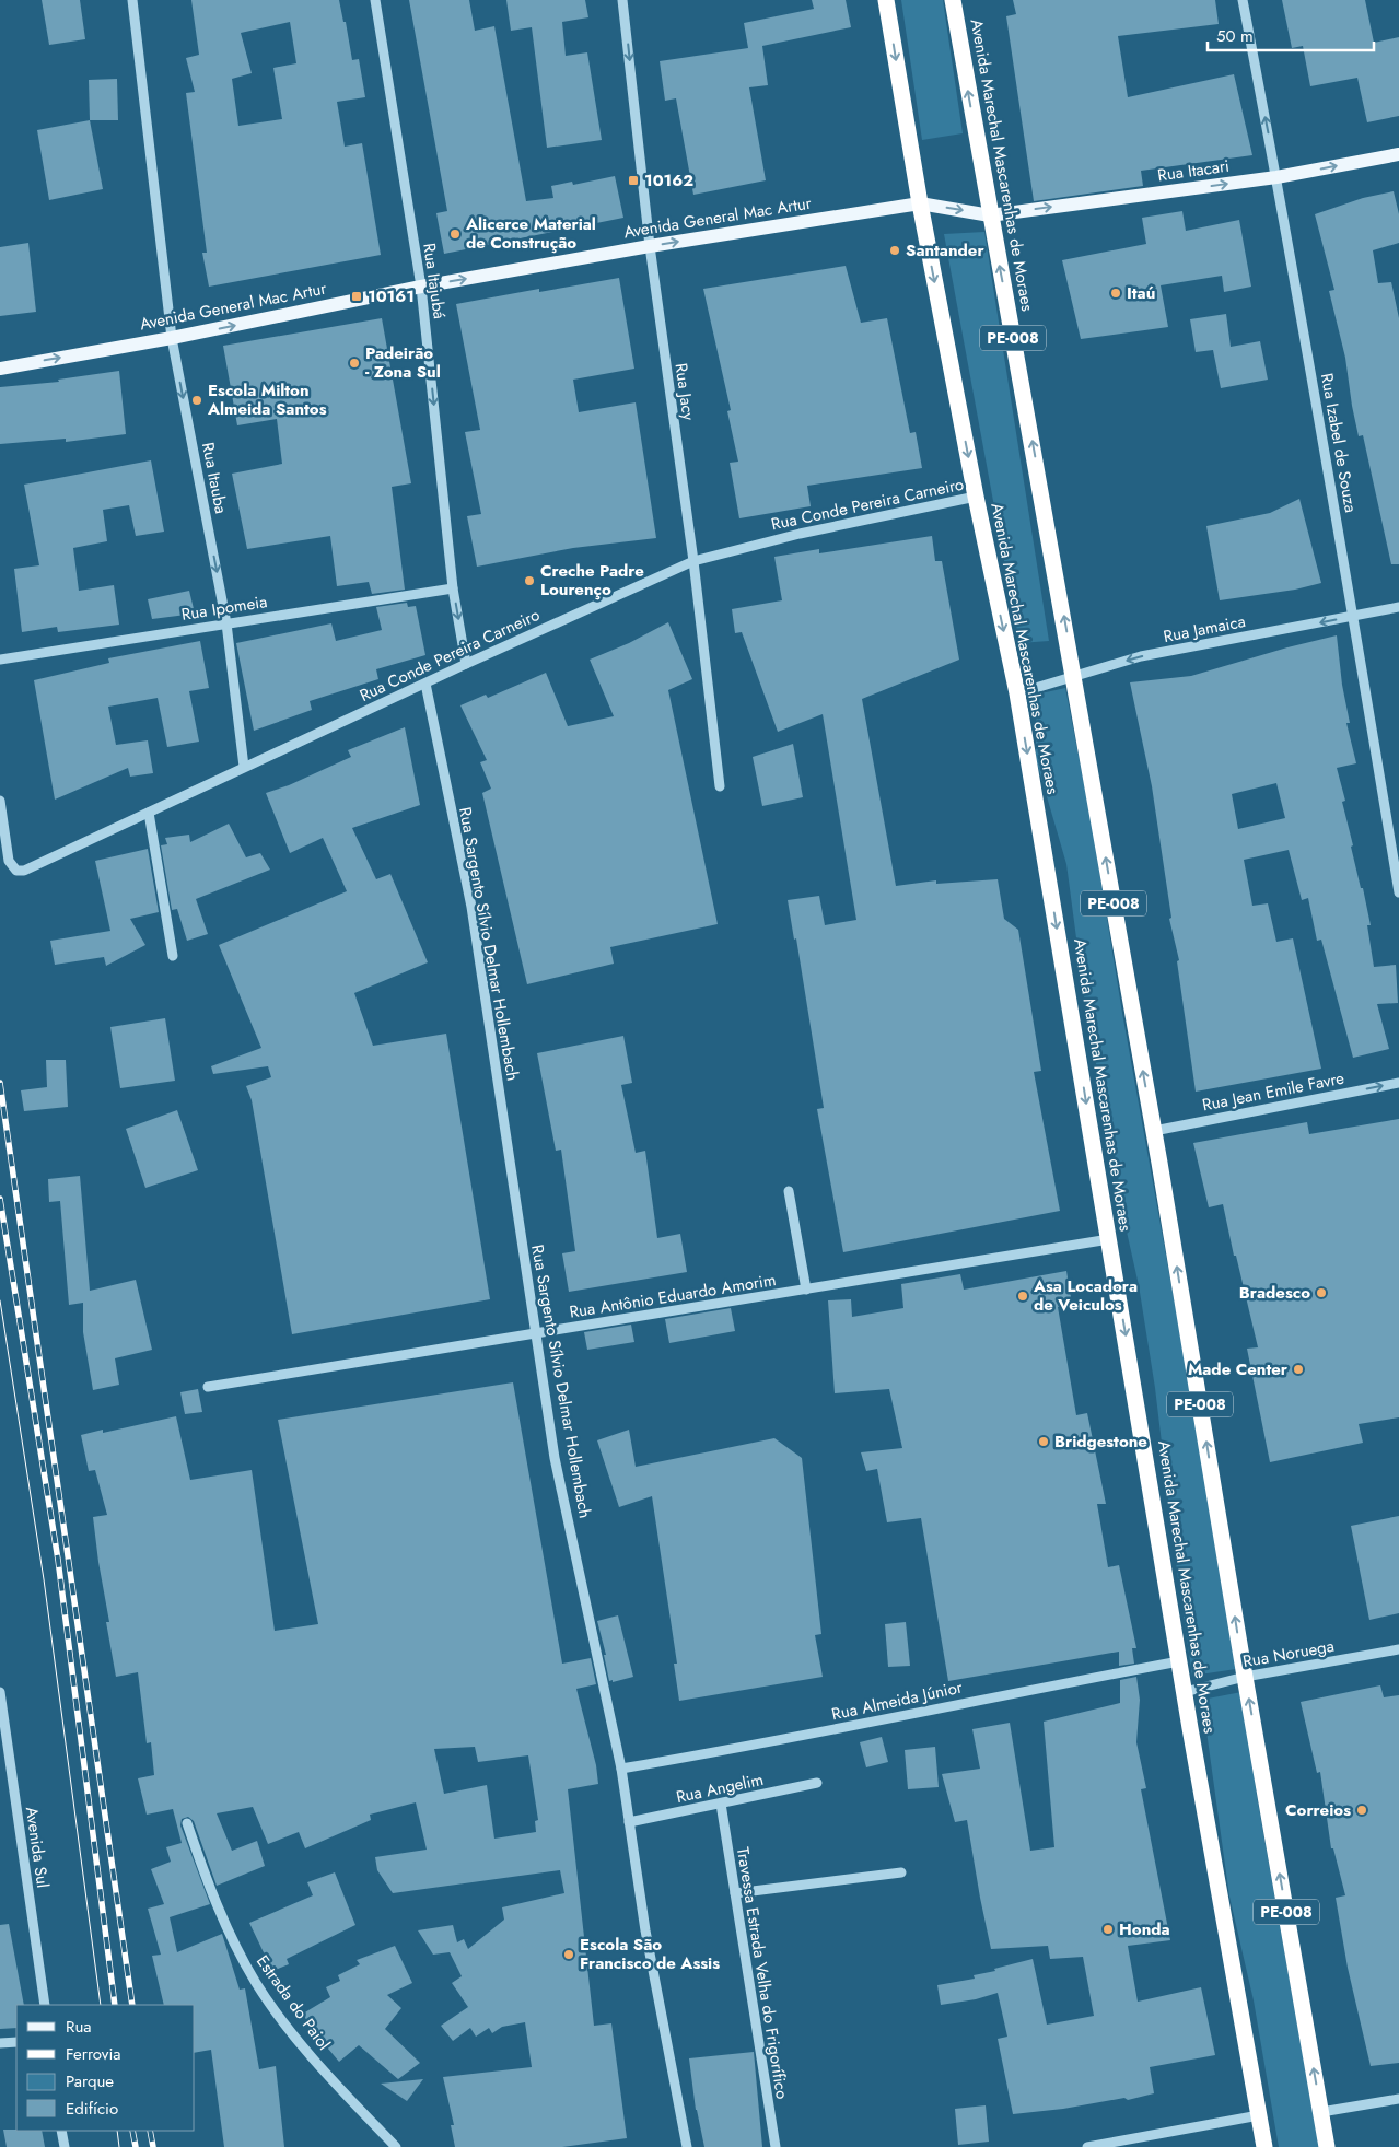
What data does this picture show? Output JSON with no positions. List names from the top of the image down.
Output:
{
  "streets": {
    "highway": ["Avenida Marechal Mascarenhas de Moraes", "PE-008"],
    "main road": ["Rua Itacari", "Avenida General Mac Artur"],
    "street": [
      "Rua Itajubá",
      "Rua Jacy",
      "Rua Izabel de Souza",
      "Rua Itauba",
      "Rua Conde Pereira Carneiro",
      "Rua Ipomeia",
      "Rua Jamaica",
      "Rua Sargento Sílvio Delmar Hollembach",
      "Rua Jean Emile Favre",
      "Rua Antônio Eduardo Amorim",
      "Rua Noruega",
      "Rua Almeida Júnior",
      "Rua Angelim",
      "Avenida Sul",
      "Travessa Estrada Velha do Frigorífico",
      "Estrada do Paiol"
    ]
  },
  "crossings": [
    ["Avenida Marechal Mascarenhas de Moraes", "Rua Itacari"],
    ["Avenida Marechal Mascarenhas de Moraes", "Avenida General Mac Artur"],
    ["Avenida Marechal Mascarenhas de Moraes", "Rua Conde Pereira Carneiro"],
    ["Avenida Marechal Mascarenhas de Moraes", "Rua Jamaica"],
    ["Avenida Marechal Mascarenhas de Moraes", "Rua Jean Emile Favre"],
    ["Avenida Marechal Mascarenhas de Moraes", "Rua Antônio Eduardo Amorim"],
    ["Avenida Marechal Mascarenhas de Moraes", "Rua Noruega"],
    ["Avenida Marechal Mascarenhas de Moraes", "Rua Almeida Júnior"],
    ["Rua Itacari", "Avenida General Mac Artur"],
    ["Rua Itacari", "Rua Izabel de Souza"],
    ["Avenida General Mac Artur", "Rua Itajubá"],
    ["Avenida General Mac Artur", "Rua Jacy"],
    ["Avenida General Mac Artur", "Rua Itauba"],
    ["Rua Itajubá", "Rua Conde Pereira Carneiro"],
    ["Rua Itajubá", "Rua Ipomeia"],
    ["Rua Jacy", "Rua Conde Pereira Carneiro"],
    ["Rua Izabel de Souza", "Rua Jamaica"],
    ["Rua Itauba", "Rua Conde Pereira Carneiro"],
    ["Rua Itauba", "Rua Ipomeia"],
    ["Rua Conde Pereira Carneiro", "Rua Sargento Sílvio Delmar Hollembach"],
    ["Rua Sargento Sílvio Delmar Hollembach", "Rua Antônio Eduardo Amorim"],
    ["Rua Sargento Sílvio Delmar Hollembach", "Rua Almeida Júnior"],
    ["Rua Sargento Sílvio Delmar Hollembach", "Rua Angelim"],
    ["Rua Angelim", "Travessa Estrada Velha do Frigorífico"]
  ],
  "one_way": [
    "Rua Itacari",
    "Avenida General Mac Artur",
    "Rua Itajubá",
    "Rua Itauba",
    "Rua Jamaica",
    "Rua Jean Emile Favre"
  ],
  "places": {
    "transit": ["10162", "10161"],
    "other": [
      "Alicerce Material de Construção",
      "Santander",
      "Itaú",
      "Padeirão - Zona Sul",
      "Escola Milton Almeida Santos",
      "Creche Padre Lourenço",
      "Bradesco",
      "Asa Locadora de Veiculos",
      "Made Center",
      "Bridgestone",
      "Correios",
      "Honda",
      "Escola São Francisco de Assis"
    ]
  },
  "legend": [
    "Rua",
    "Ferrovia",
    "Parque",
    "Edifício"
  ],
  "scale_bar": "50 m"
}
